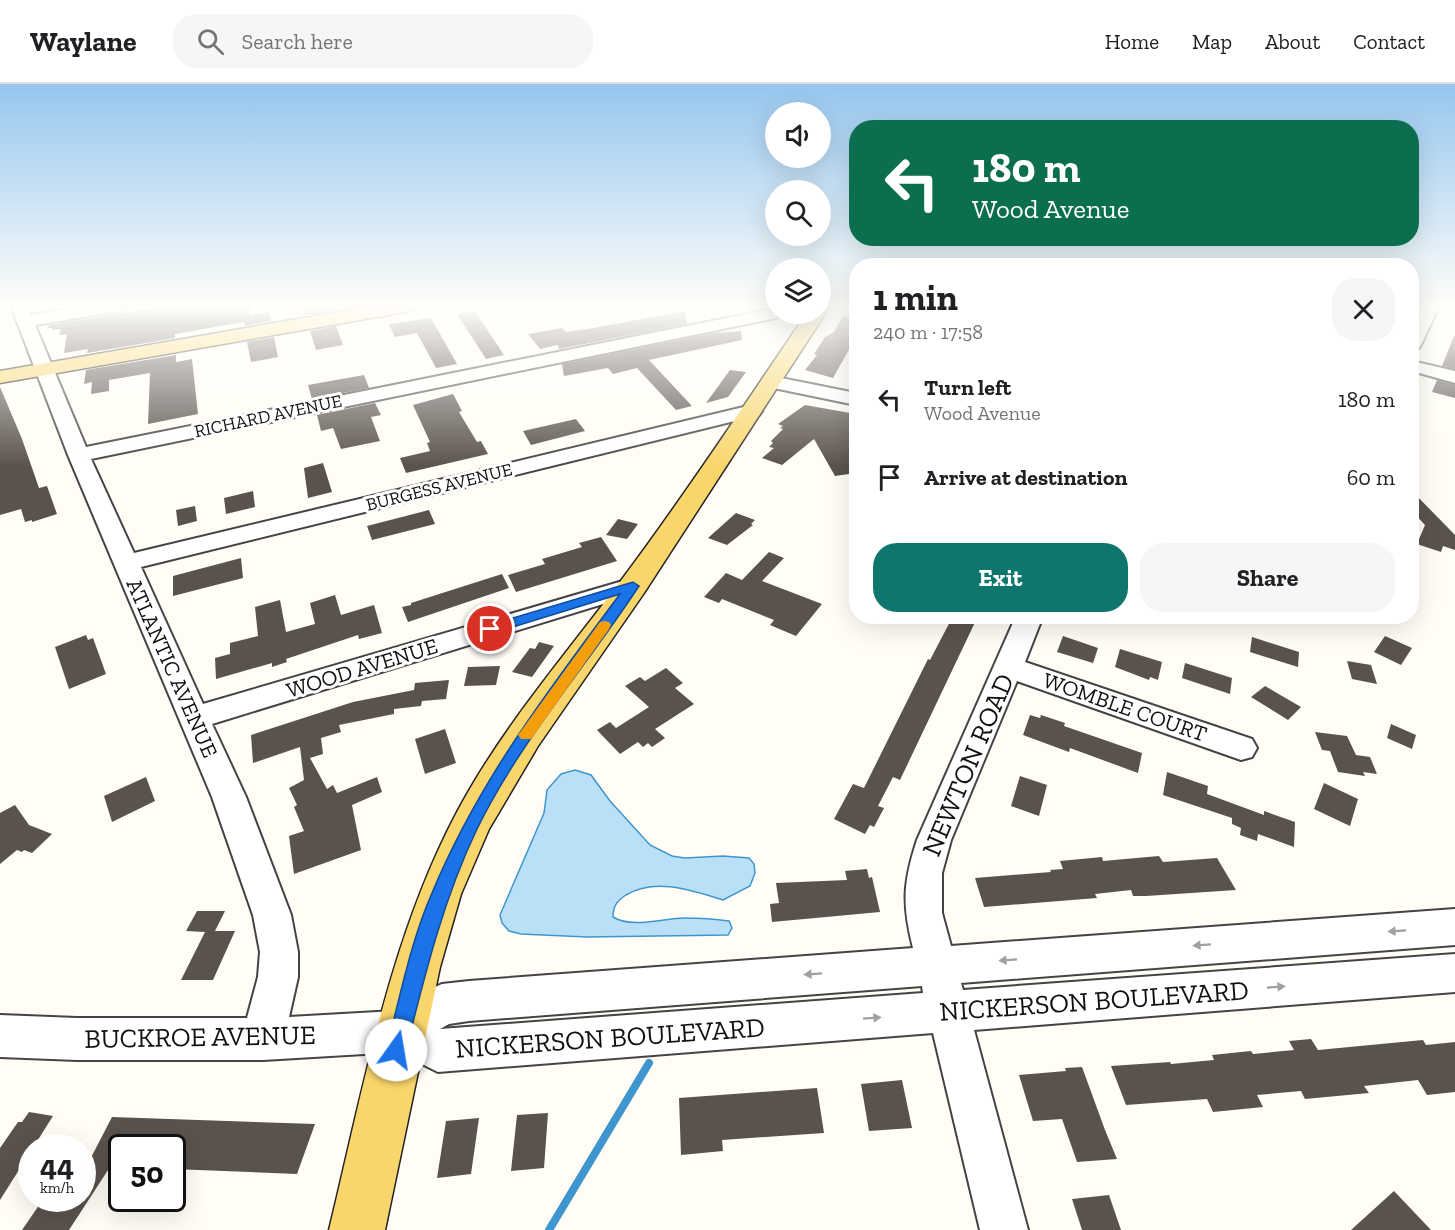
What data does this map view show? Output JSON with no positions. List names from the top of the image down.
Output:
{
  "streets": {
    "street": [
      "RICHARD AVENUE",
      "BURGESS AVENUE",
      "ATLANTIC AVENUE",
      "WOOD AVENUE",
      "WOMBLE COURT",
      "NEWTON ROAD",
      "NICKERSON BOULEVARD",
      "BUCKROE AVENUE"
    ]
  },
  "crossings": [
    ["RICHARD AVENUE", "ATLANTIC AVENUE"],
    ["BURGESS AVENUE", "ATLANTIC AVENUE"],
    ["ATLANTIC AVENUE", "WOOD AVENUE"],
    ["ATLANTIC AVENUE", "BUCKROE AVENUE"],
    ["WOMBLE COURT", "NEWTON ROAD"],
    ["NEWTON ROAD", "NICKERSON BOULEVARD"],
    ["NICKERSON BOULEVARD", "BUCKROE AVENUE"]
  ],
  "page": {
    "header": "Waylane",
    "search": "Search here",
    "nav": [
      "Home",
      "Map",
      "About",
      "Contact"
    ],
    "turn": ["180 m", "Wood Avenue"],
    "heading": ["1 min", "240 m · 17:58"],
    "list": [
      {
        "name": "Turn left",
        "note": "Wood Avenue",
        "value": "180 m"
      },
      {
        "name": "Arrive at destination",
        "value": "60 m"
      }
    ],
    "buttons": ["Exit", "Share"],
    "speed": "44 km/h",
    "limit": "50"
  }
}
